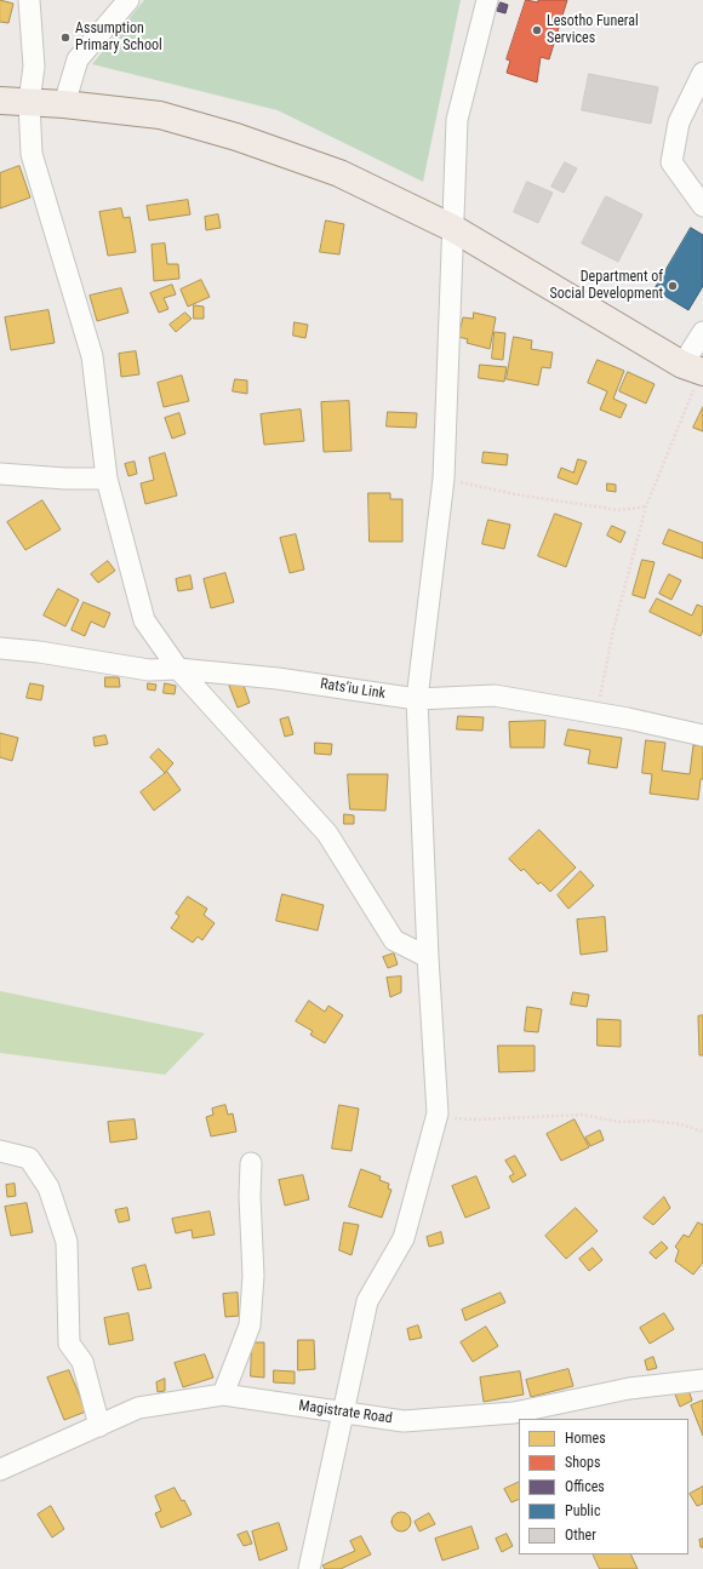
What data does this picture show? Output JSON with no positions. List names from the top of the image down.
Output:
{
  "streets": {
    "street": ["Rats'iu Link", "Magistrate Road"]
  },
  "places": ["Lesotho Funeral Services", "Assumption Primary School", "Department of Social Development"],
  "legend": [
    "Homes",
    "Shops",
    "Offices",
    "Public",
    "Other"
  ]
}
